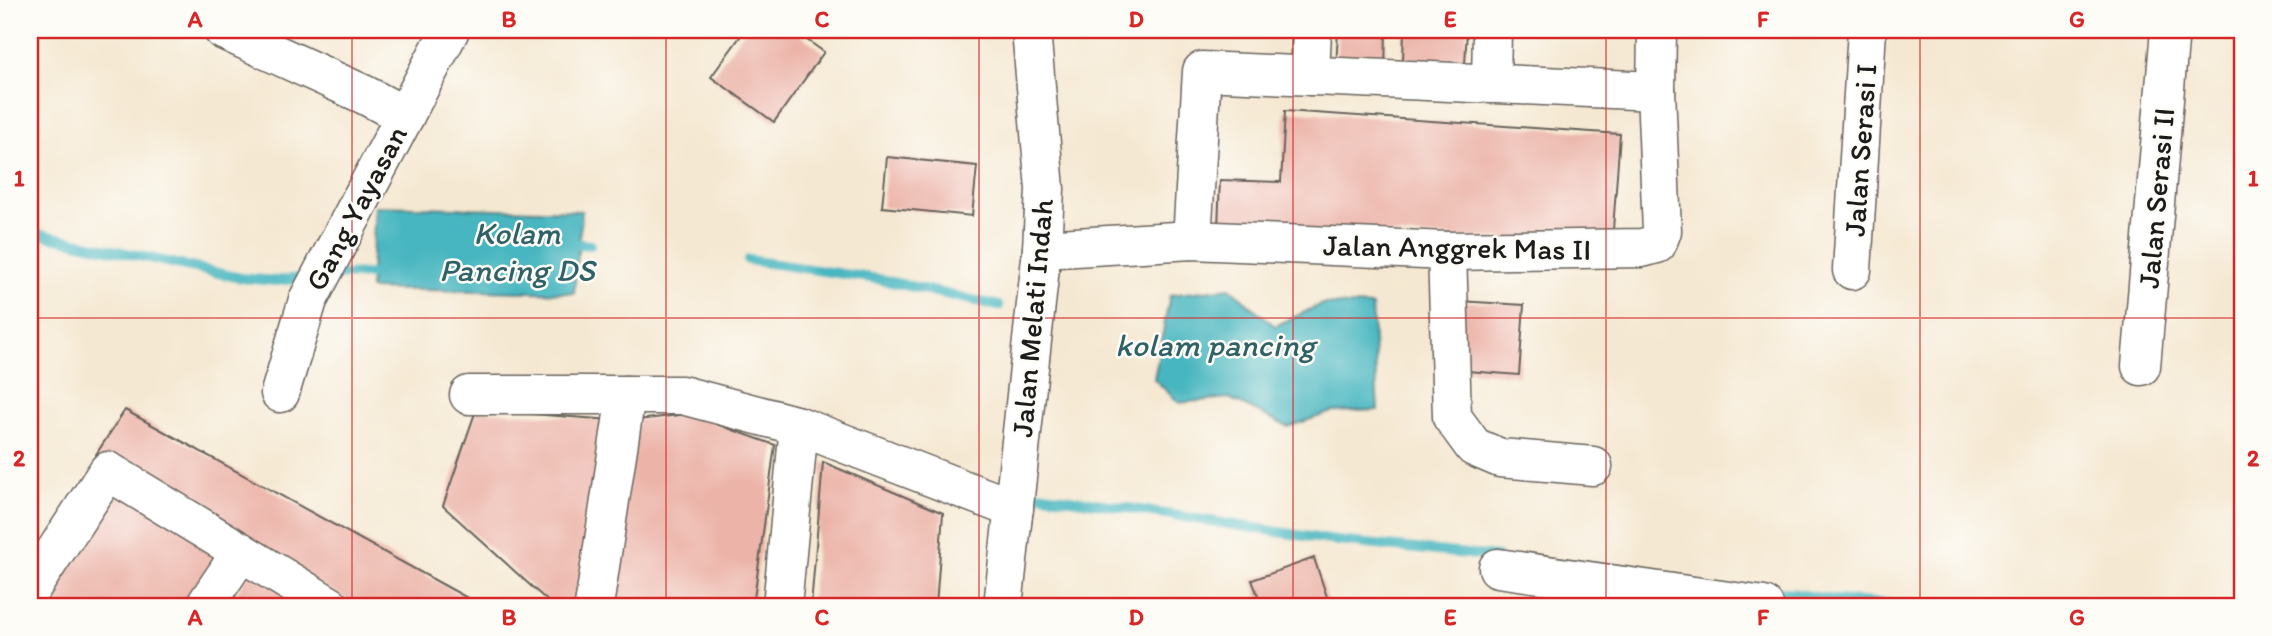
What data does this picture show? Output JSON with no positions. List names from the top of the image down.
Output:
{
  "streets": {
    "street": [
      "Jalan Serasi I",
      "Jalan Serasi II",
      "Gang Yayasan",
      "Jalan Anggrek Mas II",
      "Jalan Melati Indah"
    ]
  },
  "crossings": [
    ["Jalan Anggrek Mas II", "Jalan Melati Indah"]
  ],
  "water": ["Kolam Pancing DS", "kolam pancing"],
  "grid": {
    "columns": [
      "A",
      "B",
      "C",
      "D",
      "E",
      "F",
      "G"
    ],
    "rows": ["1", "2"]
  }
}
